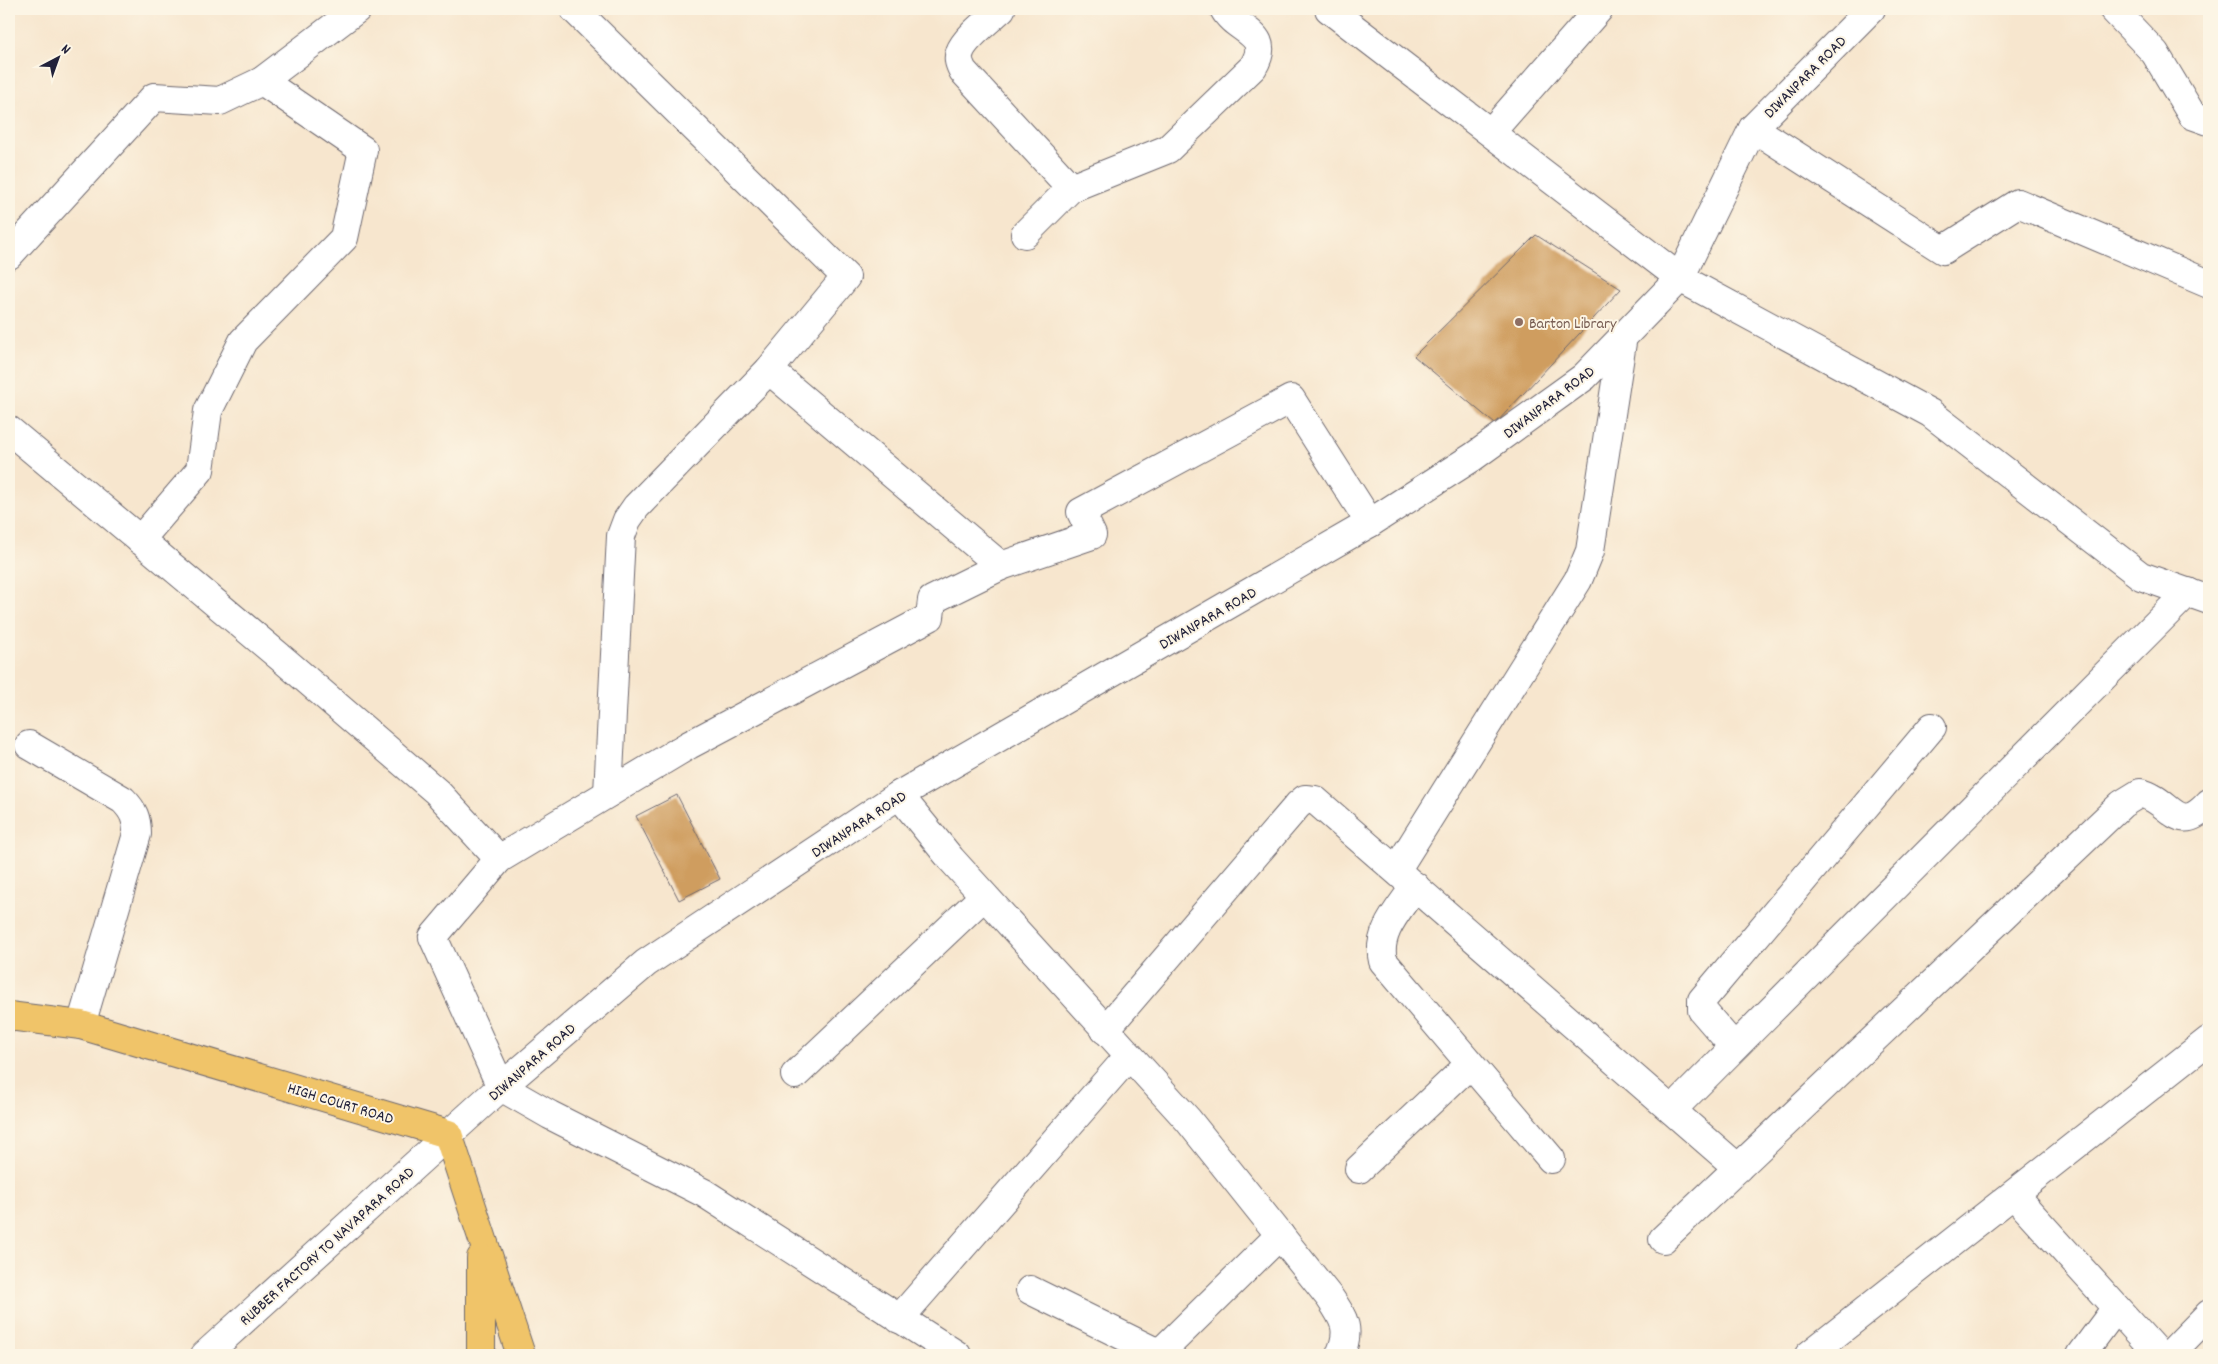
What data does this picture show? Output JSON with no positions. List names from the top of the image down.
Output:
{
  "streets": {
    "main road": ["HIGH COURT ROAD"],
    "street": ["DIWANPARA ROAD", "RUBBER FACTORY TO NAVAPARA ROAD"]
  },
  "crossings": [
    ["DIWANPARA ROAD", "HIGH COURT ROAD"],
    ["DIWANPARA ROAD", "RUBBER FACTORY TO NAVAPARA ROAD"],
    ["HIGH COURT ROAD", "RUBBER FACTORY TO NAVAPARA ROAD"]
  ],
  "places": ["Barton Library"],
  "north": "top right"
}
